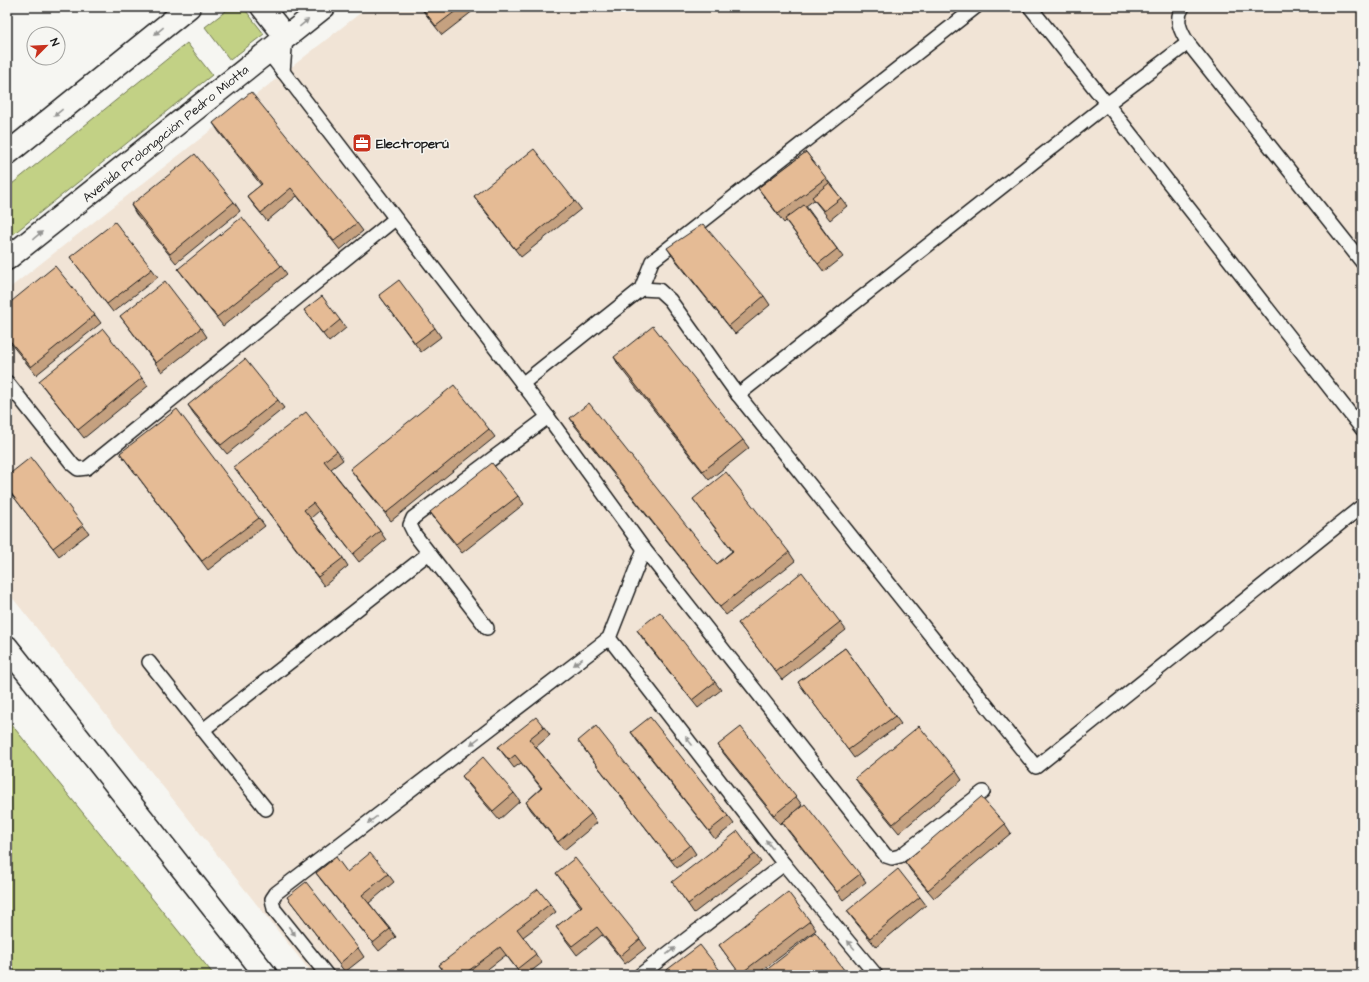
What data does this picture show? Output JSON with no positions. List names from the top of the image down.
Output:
{
  "streets": {
    "main road": ["Avenida Prolongación Pedro Miotta"]
  },
  "places": {
    "office": ["Electroperú"]
  },
  "north": "top right"
}
